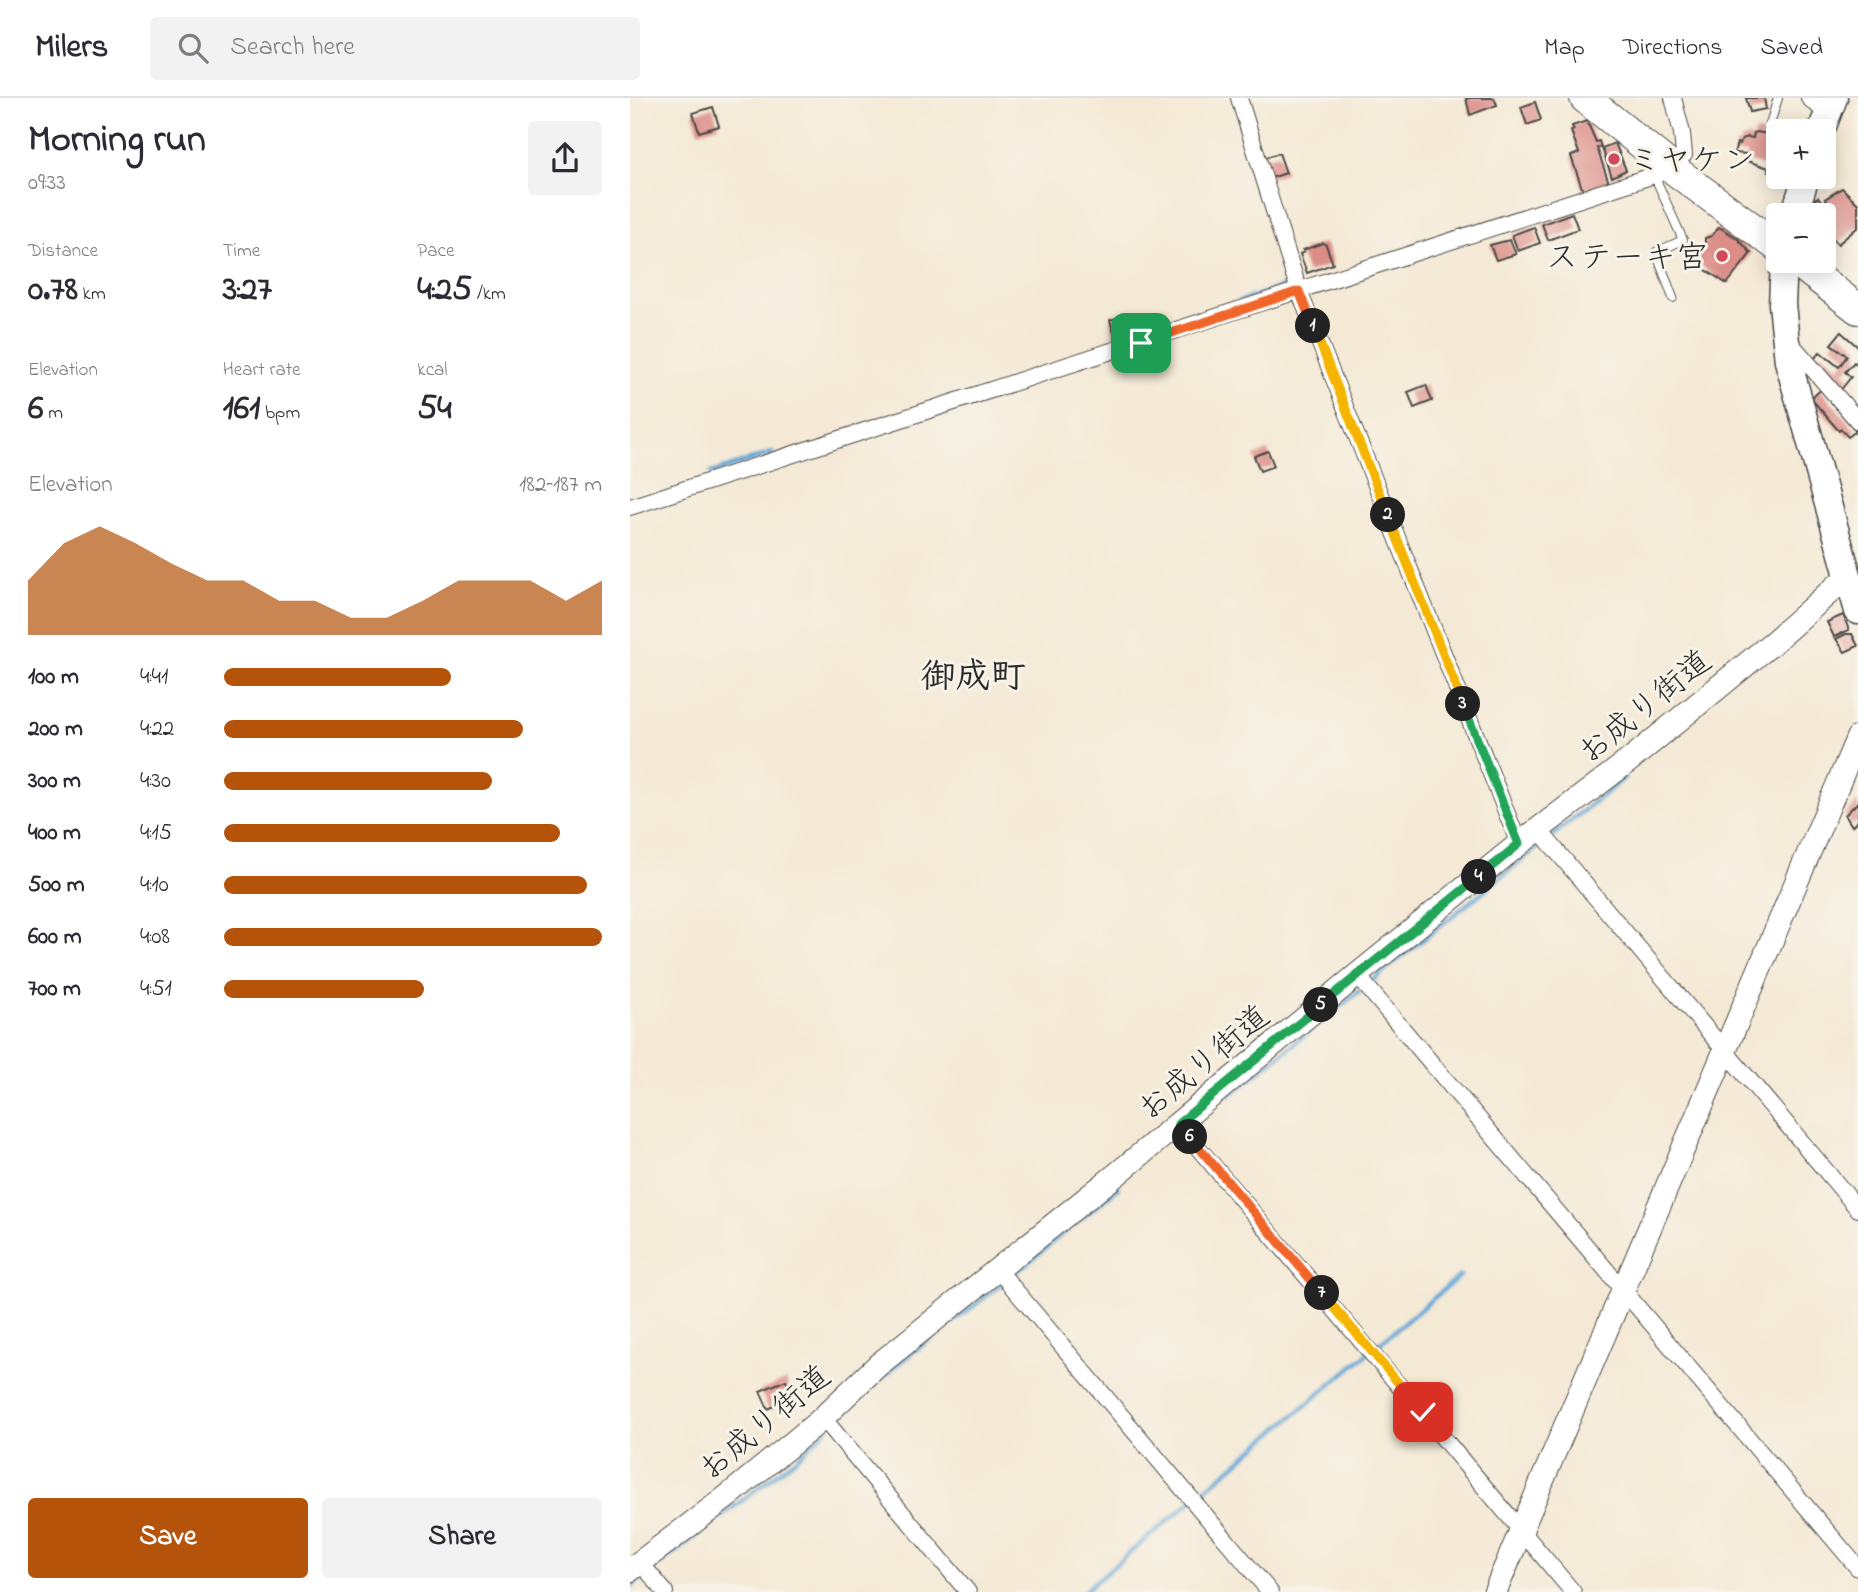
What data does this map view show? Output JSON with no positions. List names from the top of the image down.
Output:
{
  "streets": {
    "street": ["お成り街道"]
  },
  "districts": ["御成町"],
  "places": ["ミヤケン", "ステーキ宮"],
  "page": {
    "header": "Milers",
    "search": "Search here",
    "nav": ["Map", "Directions", "Saved"],
    "heading": ["Morning run", "09:33"],
    "map_buttons": ["+", "−"],
    "stats": [
      ["Distance", "0.78 km"],
      ["Time", "3:27"],
      ["Pace", "4:25 /km"],
      ["Elevation", "6 m"],
      ["Heart rate", "161 bpm"],
      ["kcal", "54"]
    ],
    "pins": [
      "1",
      "2",
      "3",
      "4",
      "5",
      "6",
      "7"
    ],
    "chart": ["Elevation", "182–187 m"],
    "list": [
      {
        "name": "100 m",
        "note": "4:41"
      },
      {
        "name": "200 m",
        "note": "4:22"
      },
      {
        "name": "300 m",
        "note": "4:30"
      },
      {
        "name": "400 m",
        "note": "4:15"
      },
      {
        "name": "500 m",
        "note": "4:10"
      },
      {
        "name": "600 m",
        "note": "4:08"
      },
      {
        "name": "700 m",
        "note": "4:51"
      }
    ],
    "buttons": ["Save", "Share"]
  }
}
